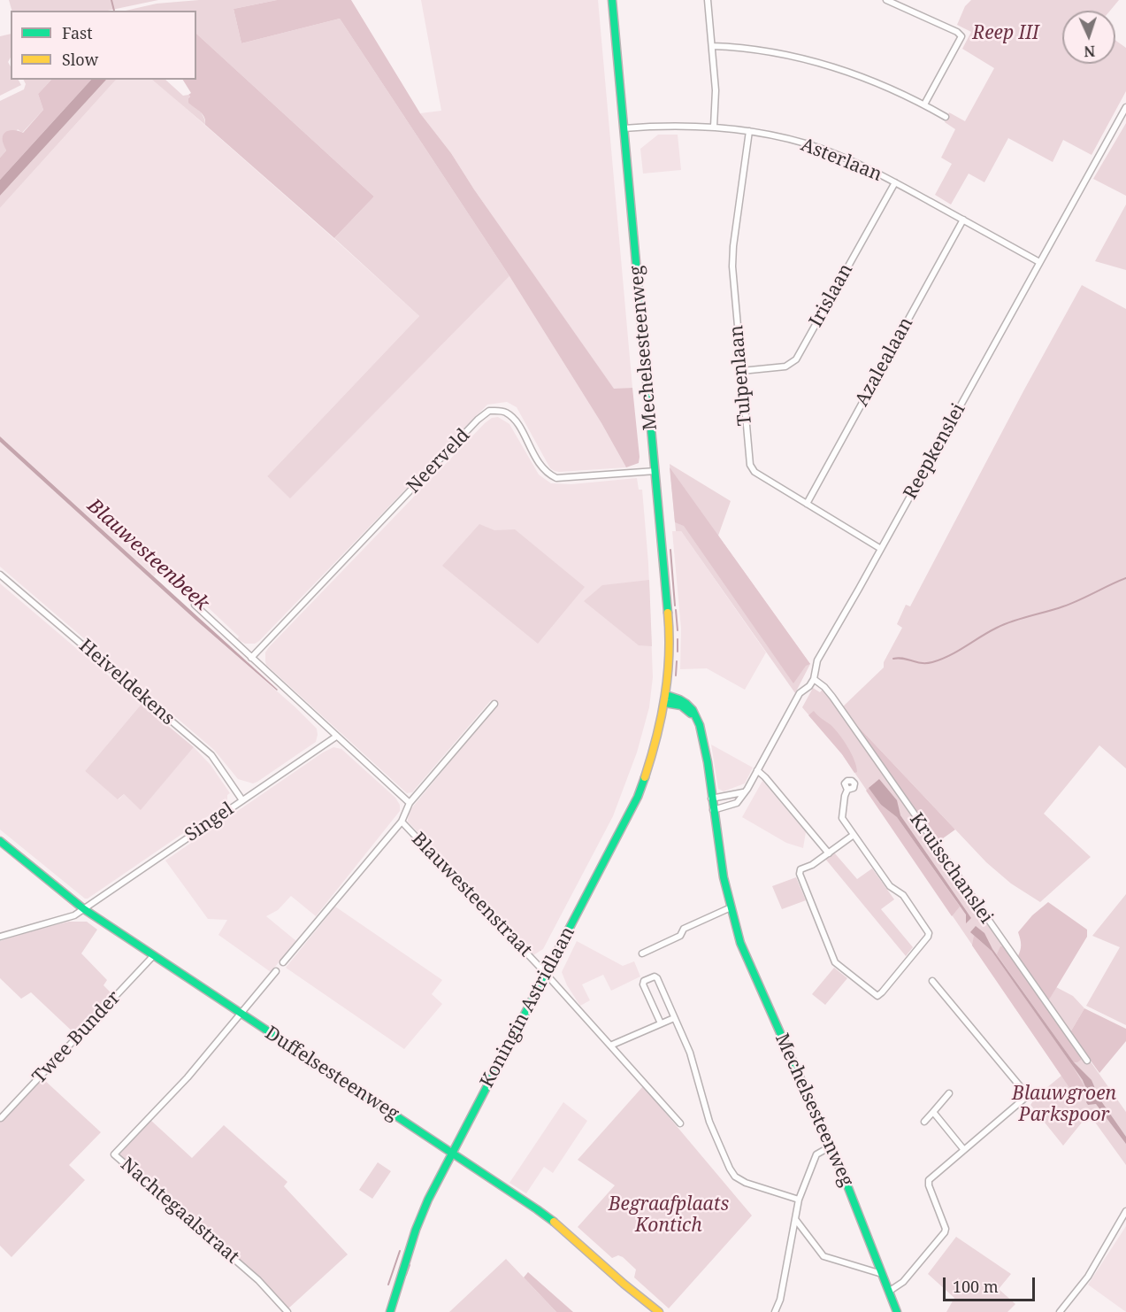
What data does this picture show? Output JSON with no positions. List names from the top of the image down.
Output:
{
  "streets": {
    "street": [
      "Asterlaan",
      "Irislaan",
      "Mechelsesteenweg",
      "Azalealaan",
      "Tulpenlaan",
      "Reepkenslei",
      "Neerveld",
      "Heiveldekens",
      "Singel",
      "Kruisschanslei",
      "Blauwesteenstraat",
      "Koningin Astridlaan",
      "Twee Bunder",
      "Duffelsesteenweg",
      "Nachtegaalstraat"
    ]
  },
  "crossings": [
    ["Asterlaan", "Irislaan"],
    ["Asterlaan", "Mechelsesteenweg"],
    ["Asterlaan", "Azalealaan"],
    ["Asterlaan", "Tulpenlaan"],
    ["Asterlaan", "Reepkenslei"],
    ["Irislaan", "Tulpenlaan"],
    ["Mechelsesteenweg", "Reepkenslei"],
    ["Mechelsesteenweg", "Neerveld"],
    ["Mechelsesteenweg", "Koningin Astridlaan"],
    ["Azalealaan", "Tulpenlaan"],
    ["Tulpenlaan", "Reepkenslei"],
    ["Reepkenslei", "Kruisschanslei"],
    ["Heiveldekens", "Singel"],
    ["Singel", "Duffelsesteenweg"],
    ["Blauwesteenstraat", "Koningin Astridlaan"],
    ["Koningin Astridlaan", "Duffelsesteenweg"],
    ["Twee Bunder", "Duffelsesteenweg"],
    ["Duffelsesteenweg", "Nachtegaalstraat"]
  ],
  "water": ["Blauwesteenbeek"],
  "parks": ["Reep III", "Blauwgroen Parkspoor", "Begraafplaats Kontich"],
  "legend": ["Fast", "Slow"],
  "scale_bar": "100 m",
  "north": "bottom"
}
